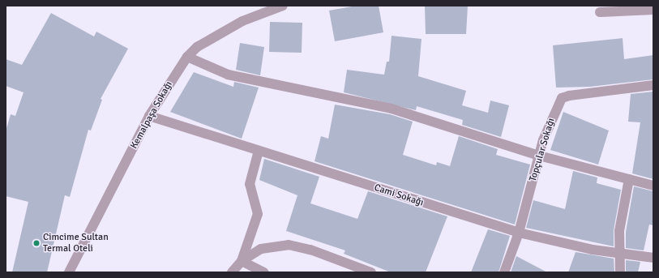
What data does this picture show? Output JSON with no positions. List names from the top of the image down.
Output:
{
  "streets": {
    "street": ["Kemalpaşa Sokağı", "Topçular Sokağı", "Cami Sokağı"]
  },
  "crossings": [
    ["Kemalpaşa Sokağı", "Cami Sokağı"],
    ["Topçular Sokağı", "Cami Sokağı"]
  ],
  "places": ["Cimcime Sultan Termal Oteli"]
}
